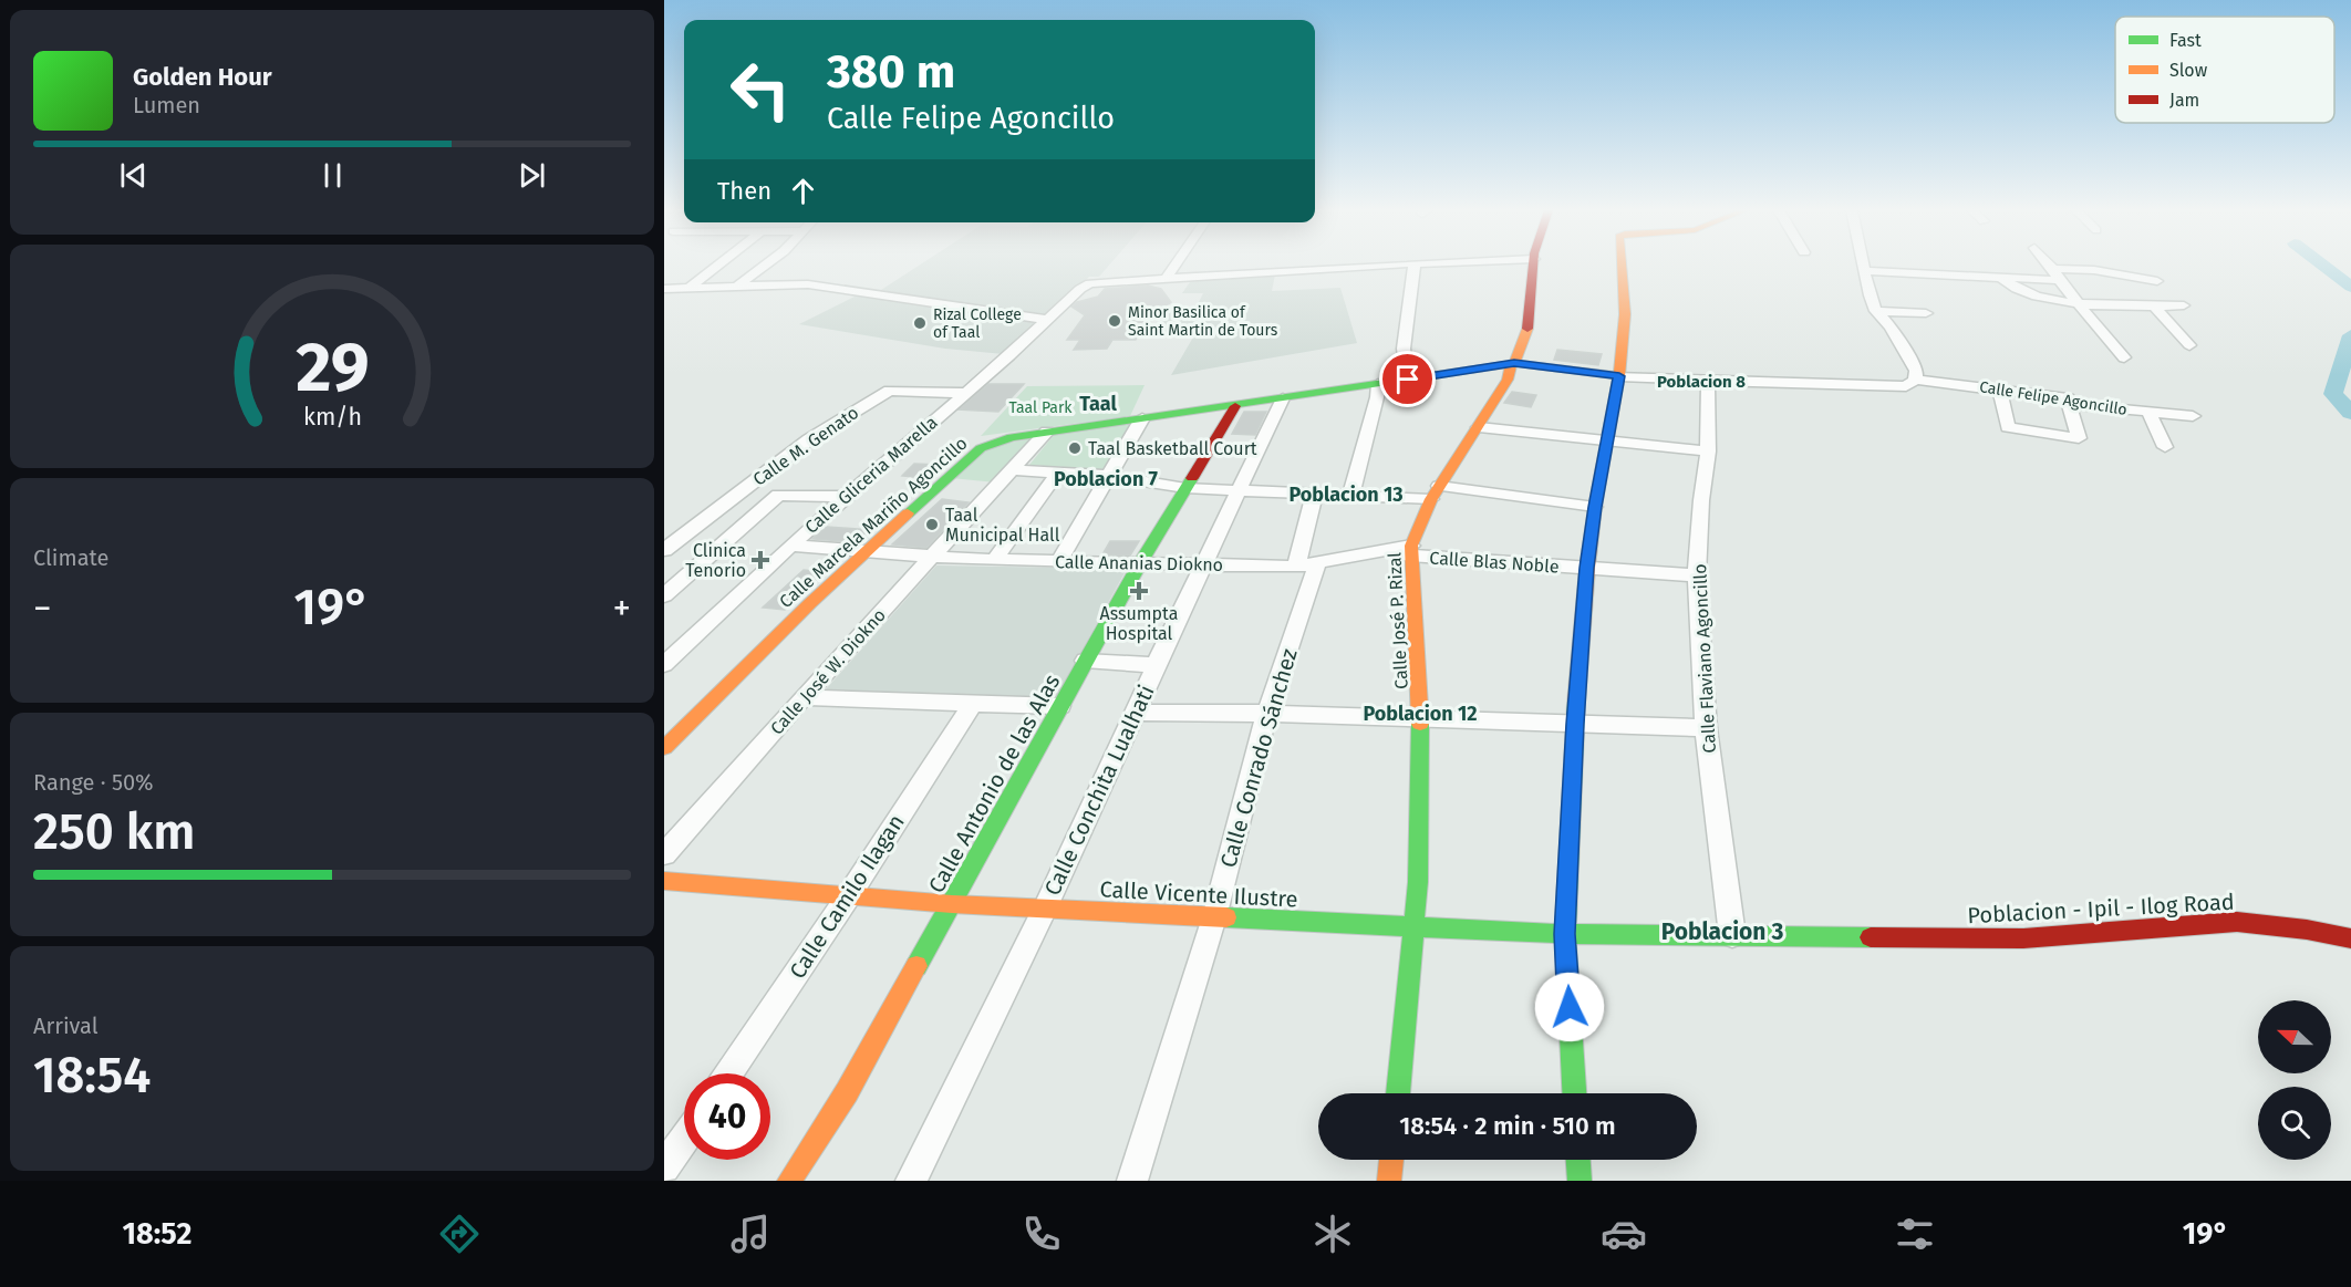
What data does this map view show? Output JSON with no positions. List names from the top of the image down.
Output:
{
  "streets": {
    "street": [
      "Calle Felipe Agoncillo",
      "Calle M. Genato",
      "Calle Gliceria Marella",
      "Calle Marcela Mariño Agoncillo",
      "Calle Blas Noble",
      "Calle Ananias Diokno",
      "Calle José P. Rizal",
      "Calle Flaviano Agoncillo",
      "Calle José W. Diokno",
      "Calle Conrado Sánchez",
      "Calle Antonio de las Alas",
      "Calle Conchita Lualhati",
      "Calle Vicente Ilustre",
      "Calle Camilo Ilagan",
      "Poblacion - Ipil - Ilog Road"
    ]
  },
  "crossings": [
    ["Calle M. Genato", "Calle Gliceria Marella"],
    ["Calle Gliceria Marella", "Calle Ananias Diokno"],
    ["Calle Marcela Mariño Agoncillo", "Calle Ananias Diokno"],
    ["Calle Marcela Mariño Agoncillo", "Calle José P. Rizal"],
    ["Calle Marcela Mariño Agoncillo", "Calle José W. Diokno"],
    ["Calle Marcela Mariño Agoncillo", "Calle Antonio de las Alas"],
    ["Calle Marcela Mariño Agoncillo", "Calle Conchita Lualhati"],
    ["Calle Blas Noble", "Calle Ananias Diokno"],
    ["Calle Blas Noble", "Calle José P. Rizal"],
    ["Calle Blas Noble", "Calle Flaviano Agoncillo"],
    ["Calle Ananias Diokno", "Calle José P. Rizal"],
    ["Calle Ananias Diokno", "Calle José W. Diokno"],
    ["Calle Ananias Diokno", "Calle Conrado Sánchez"],
    ["Calle Ananias Diokno", "Calle Antonio de las Alas"],
    ["Calle Ananias Diokno", "Calle Conchita Lualhati"],
    ["Calle José P. Rizal", "Calle Vicente Ilustre"],
    ["Calle Flaviano Agoncillo", "Calle Vicente Ilustre"],
    ["Calle Flaviano Agoncillo", "Poblacion - Ipil - Ilog Road"],
    ["Calle Conrado Sánchez", "Calle Vicente Ilustre"],
    ["Calle Antonio de las Alas", "Calle Vicente Ilustre"],
    ["Calle Conchita Lualhati", "Calle Vicente Ilustre"],
    ["Calle Vicente Ilustre", "Calle Camilo Ilagan"],
    ["Calle Vicente Ilustre", "Poblacion - Ipil - Ilog Road"]
  ],
  "districts": [
    "Poblacion 8",
    "Taal",
    "Poblacion 7",
    "Poblacion 13",
    "Poblacion 12",
    "Poblacion 3"
  ],
  "parks": ["Taal Park"],
  "places": {
    "other": [
      "Minor Basilica of Saint Martin de Tours",
      "Rizal College of Taal",
      "Taal Basketball Court",
      "Taal Municipal Hall"
    ],
    "health": ["Clinica Tenorio", "Assumpta Hospital"]
  },
  "legend": ["Fast", "Slow", "Jam"],
  "north": "left",
  "page": {
    "turn": ["380 m", "Calle Felipe Agoncillo"],
    "song": ["Golden Hour", "Lumen"],
    "then": "Then",
    "tile": [
      "Climate",
      ["Range · 50%", "250 km"],
      ["Arrival", "18:54"]
    ],
    "heat": ["−", "19°", "+"],
    "limit": "40",
    "trip": "18:54 · 2 min · 510 m",
    "tabs": ["18:52", "19°"],
    "gauge": ["29", "km/h"]
  }
}
